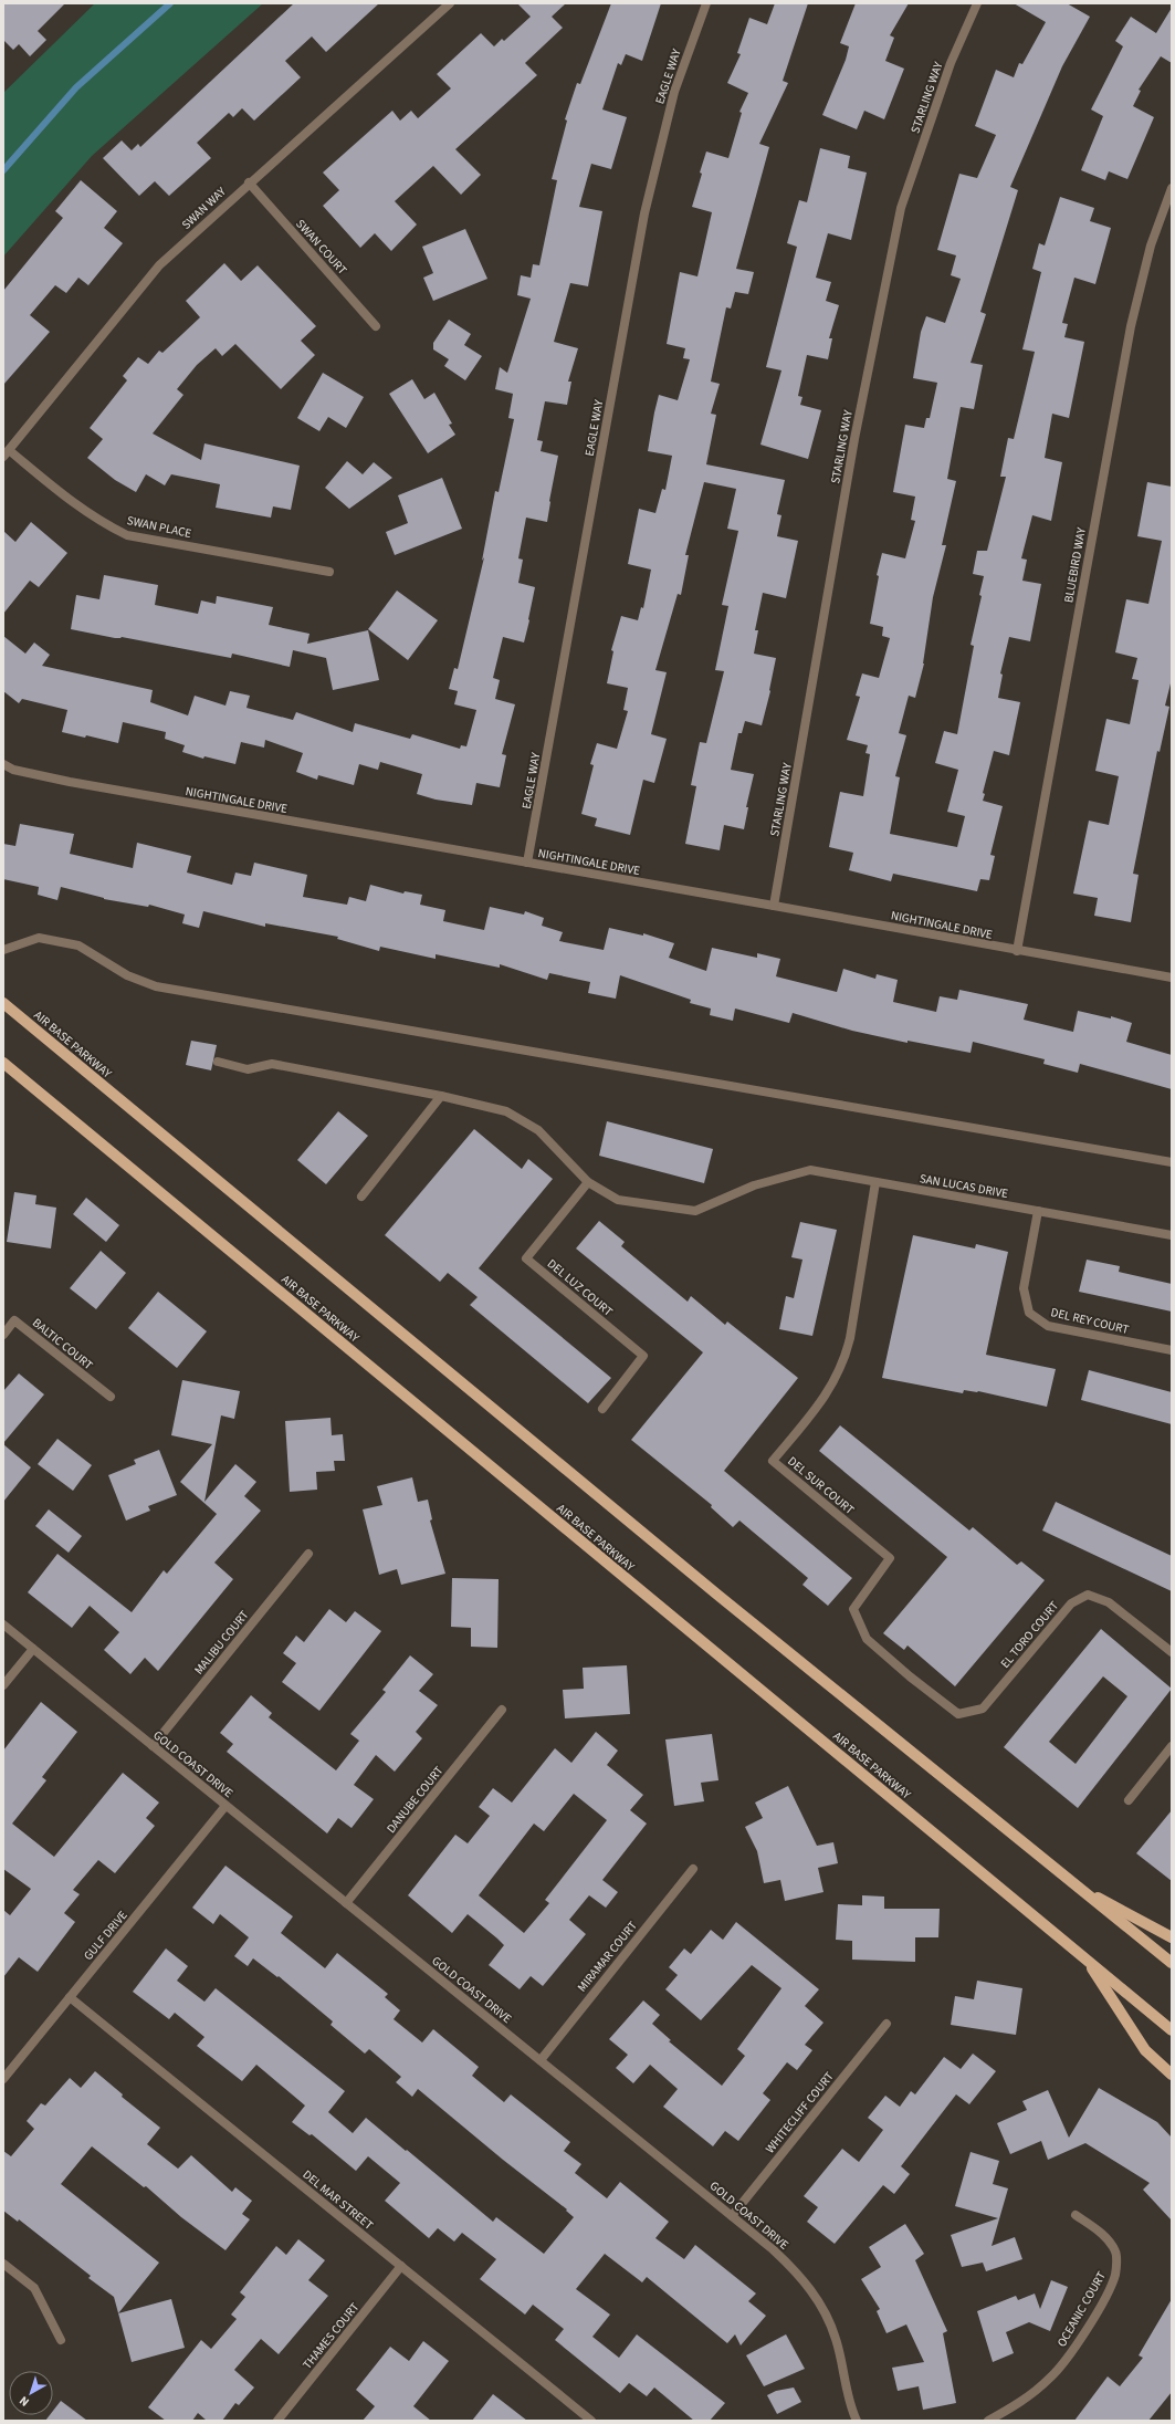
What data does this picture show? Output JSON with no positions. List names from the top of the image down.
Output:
{
  "streets": {
    "main road": ["AIR BASE PARKWAY"],
    "street": [
      "EAGLE WAY",
      "STARLING WAY",
      "SWAN WAY",
      "SWAN COURT",
      "SWAN PLACE",
      "BLUEBIRD WAY",
      "NIGHTINGALE DRIVE",
      "SAN LUCAS DRIVE",
      "DEL LUZ COURT",
      "DEL REY COURT",
      "BALTIC COURT",
      "DEL SUR COURT",
      "EL TORO COURT",
      "MALIBU COURT",
      "GOLD COAST DRIVE",
      "DANUBE COURT",
      "GULF DRIVE",
      "MIRAMAR COURT",
      "WHITECLIFF COURT",
      "DEL MAR STREET",
      "OCEANIC COURT",
      "THAMES COURT"
    ]
  },
  "crossings": [
    ["EAGLE WAY", "NIGHTINGALE DRIVE"],
    ["STARLING WAY", "NIGHTINGALE DRIVE"],
    ["SWAN WAY", "SWAN COURT"],
    ["SWAN WAY", "SWAN PLACE"],
    ["BLUEBIRD WAY", "NIGHTINGALE DRIVE"],
    ["SAN LUCAS DRIVE", "DEL LUZ COURT"],
    ["SAN LUCAS DRIVE", "DEL REY COURT"],
    ["SAN LUCAS DRIVE", "DEL SUR COURT"],
    ["DEL SUR COURT", "EL TORO COURT"],
    ["MALIBU COURT", "GOLD COAST DRIVE"],
    ["GOLD COAST DRIVE", "DANUBE COURT"],
    ["GOLD COAST DRIVE", "GULF DRIVE"],
    ["GOLD COAST DRIVE", "MIRAMAR COURT"],
    ["GOLD COAST DRIVE", "WHITECLIFF COURT"],
    ["GULF DRIVE", "DEL MAR STREET"],
    ["DEL MAR STREET", "THAMES COURT"]
  ],
  "north": "bottom left"
}
